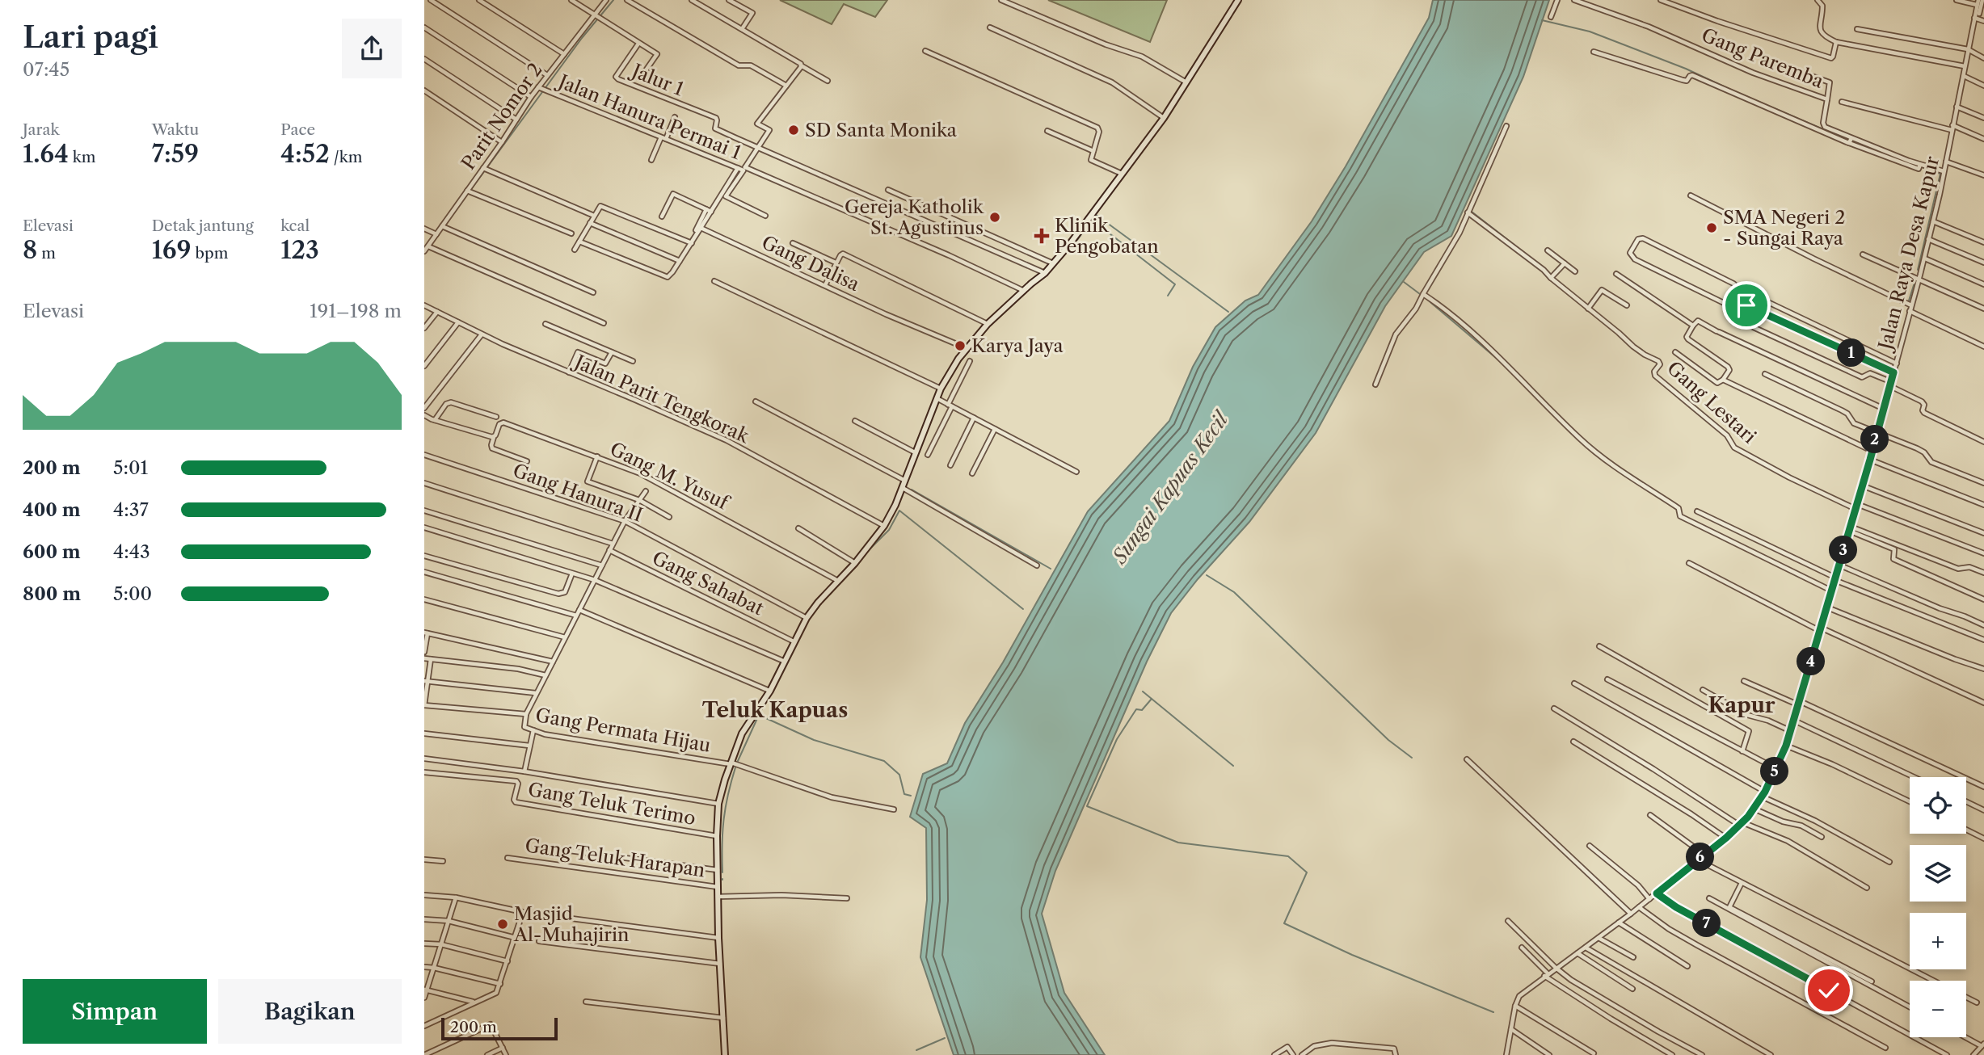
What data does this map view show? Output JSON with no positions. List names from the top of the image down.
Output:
{
  "streets": {
    "street": [
      "Gang Paremba",
      "Jalur 1",
      "Parit Nomor 2",
      "Jalan Hanura Permai 1",
      "Jalan Raya Desa Kapur",
      "Gang Dalisa",
      "Jalan Parit Tengkorak",
      "Gang Lestari",
      "Gang M. Yusuf",
      "Gang Hanura II",
      "Gang Sahabat",
      "Gang Permata Hijau",
      "Gang Teluk Terimo",
      "Gang Teluk Harapan"
    ]
  },
  "crossings": [
    ["Parit Nomor 2", "Jalan Hanura Permai 1"],
    ["Jalan Raya Desa Kapur", "Gang Lestari"],
    ["Gang Hanura II", "Gang Permata Hijau"],
    ["Gang Sahabat", "Gang Permata Hijau"]
  ],
  "districts": ["Kapur", "Teluk Kapuas"],
  "water": ["Sungai Kapuas Kecil"],
  "places": {
    "other": [
      "SD Santa Monika",
      "Gereja Katholik St. Agustinus",
      "SMA Negeri 2 - Sungai Raya",
      "Karya Jaya",
      "Masjid Al-Muhajirin"
    ],
    "health": ["Klinik Pengobatan"]
  },
  "scale_bar": "200 m",
  "page": {
    "heading": ["Lari pagi", "07:45"],
    "stats": [
      ["Jarak", "1.64 km"],
      ["Waktu", "7:59"],
      ["Pace", "4:52 /km"],
      ["Elevasi", "8 m"],
      ["Detak jantung", "169 bpm"],
      ["kcal", "123"]
    ],
    "chart": ["Elevasi", "191–198 m"],
    "pins": [
      "1",
      "2",
      "3",
      "4",
      "5",
      "6",
      "7"
    ],
    "list": [
      {
        "name": "200 m",
        "note": "5:01"
      },
      {
        "name": "400 m",
        "note": "4:37"
      },
      {
        "name": "600 m",
        "note": "4:43"
      },
      {
        "name": "800 m",
        "note": "5:00"
      }
    ],
    "map_buttons": ["+", "−"],
    "buttons": ["Simpan", "Bagikan"],
    "scale": "200 m"
  }
}
